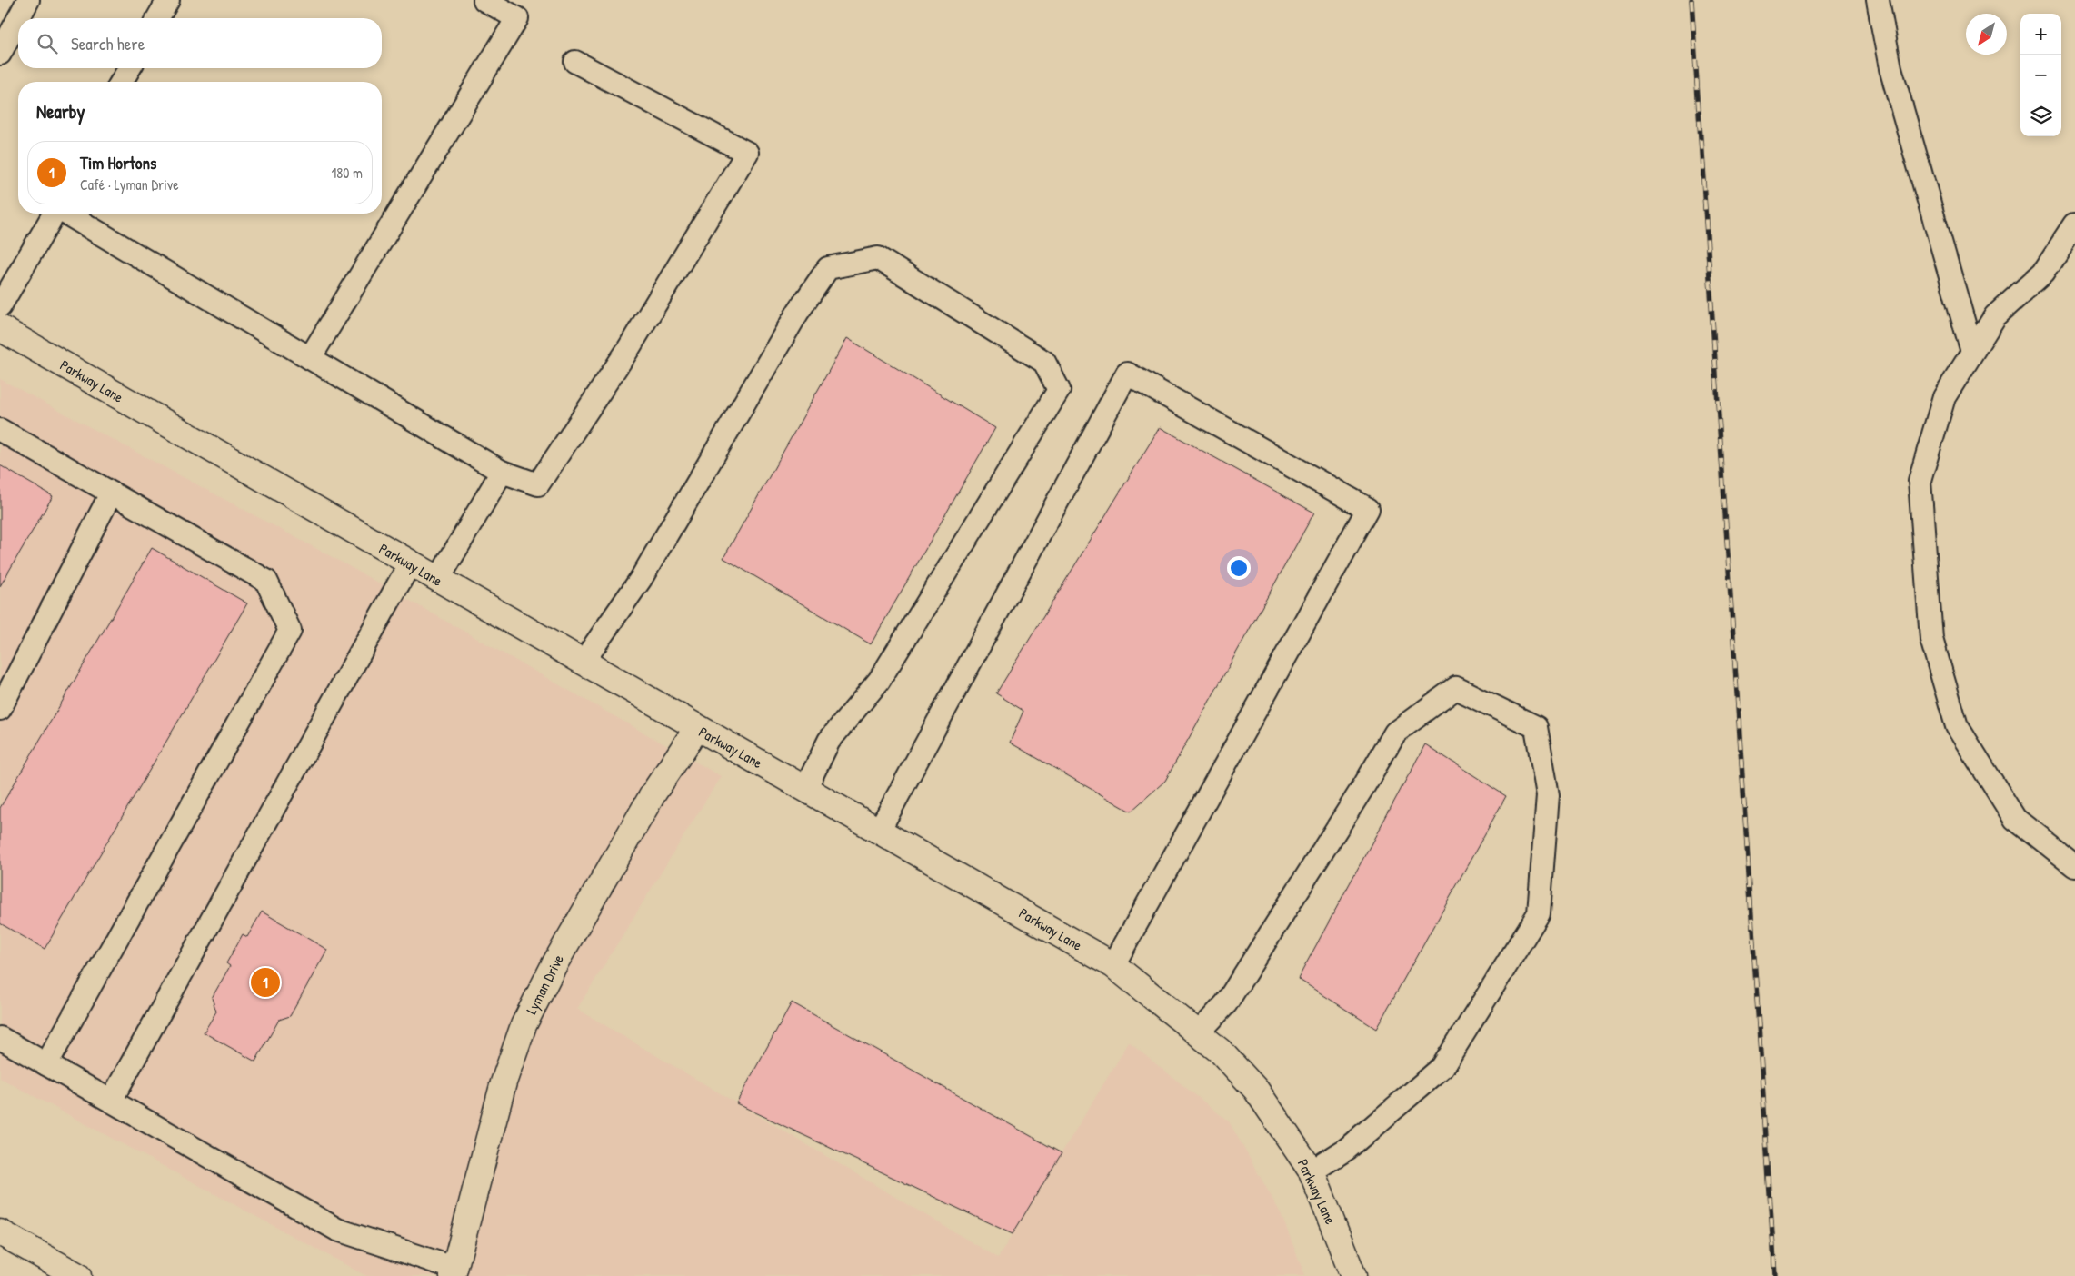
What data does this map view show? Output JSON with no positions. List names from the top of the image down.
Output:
{
  "streets": {
    "street": ["Parkway Lane", "Lyman Drive"]
  },
  "crossings": [
    ["Parkway Lane", "Lyman Drive"]
  ],
  "north": "bottom left",
  "page": {
    "map_buttons": ["+", "−"],
    "search": "Search here",
    "heading": "Nearby",
    "list": [
      {
        "mark": "1",
        "name": "Tim Hortons",
        "note": "Café · Lyman Drive",
        "value": "180 m"
      }
    ],
    "pins": "1"
  }
}
